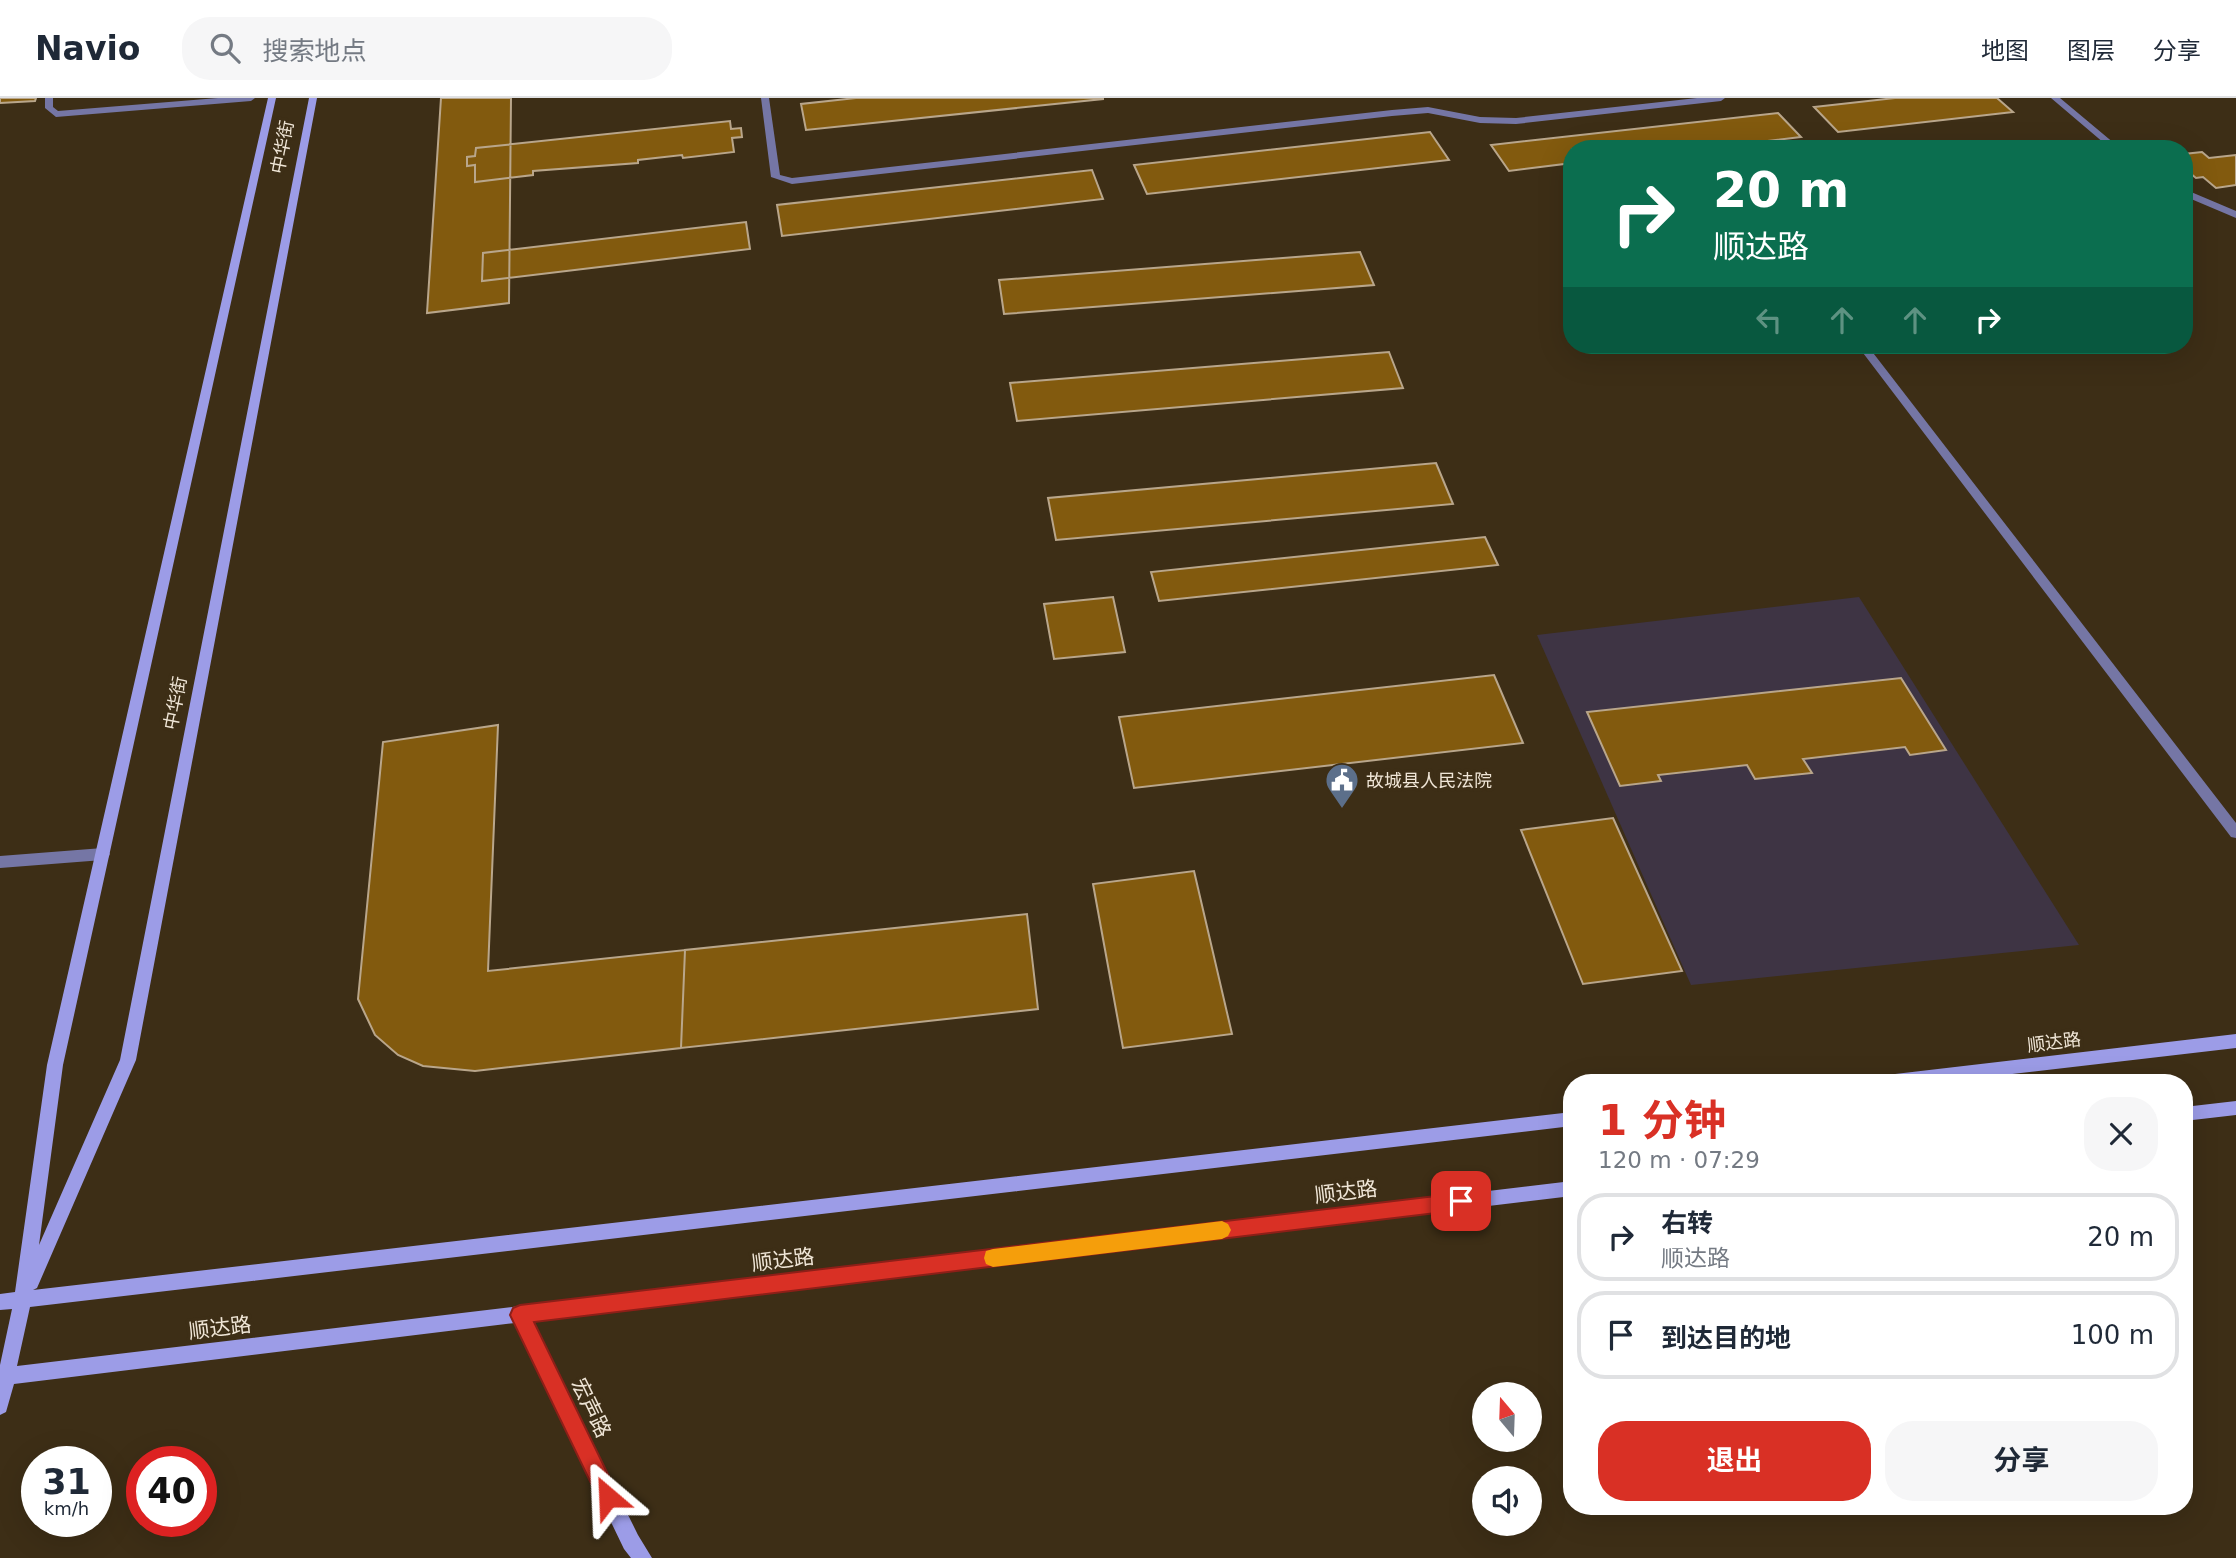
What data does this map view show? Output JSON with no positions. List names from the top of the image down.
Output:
{
  "streets": {
    "main road": ["中华街", "顺达路", "宏声路"]
  },
  "crossings": [
    ["中华街", "顺达路"],
    ["顺达路", "宏声路"]
  ],
  "places": {
    "public building": ["故城县人民法院"]
  },
  "north": "top",
  "page": {
    "header": "Navio",
    "search": "搜索地点",
    "nav": ["地图", "图层", "分享"],
    "turn": ["20 m", "顺达路"],
    "heading": ["1 分钟", "120 m · 07:29"],
    "list": [
      {
        "name": "右转",
        "note": "顺达路",
        "value": "20 m"
      },
      {
        "name": "到达目的地",
        "value": "100 m"
      }
    ],
    "buttons": ["退出", "分享"],
    "speed": "31 km/h",
    "limit": "40"
  }
}
